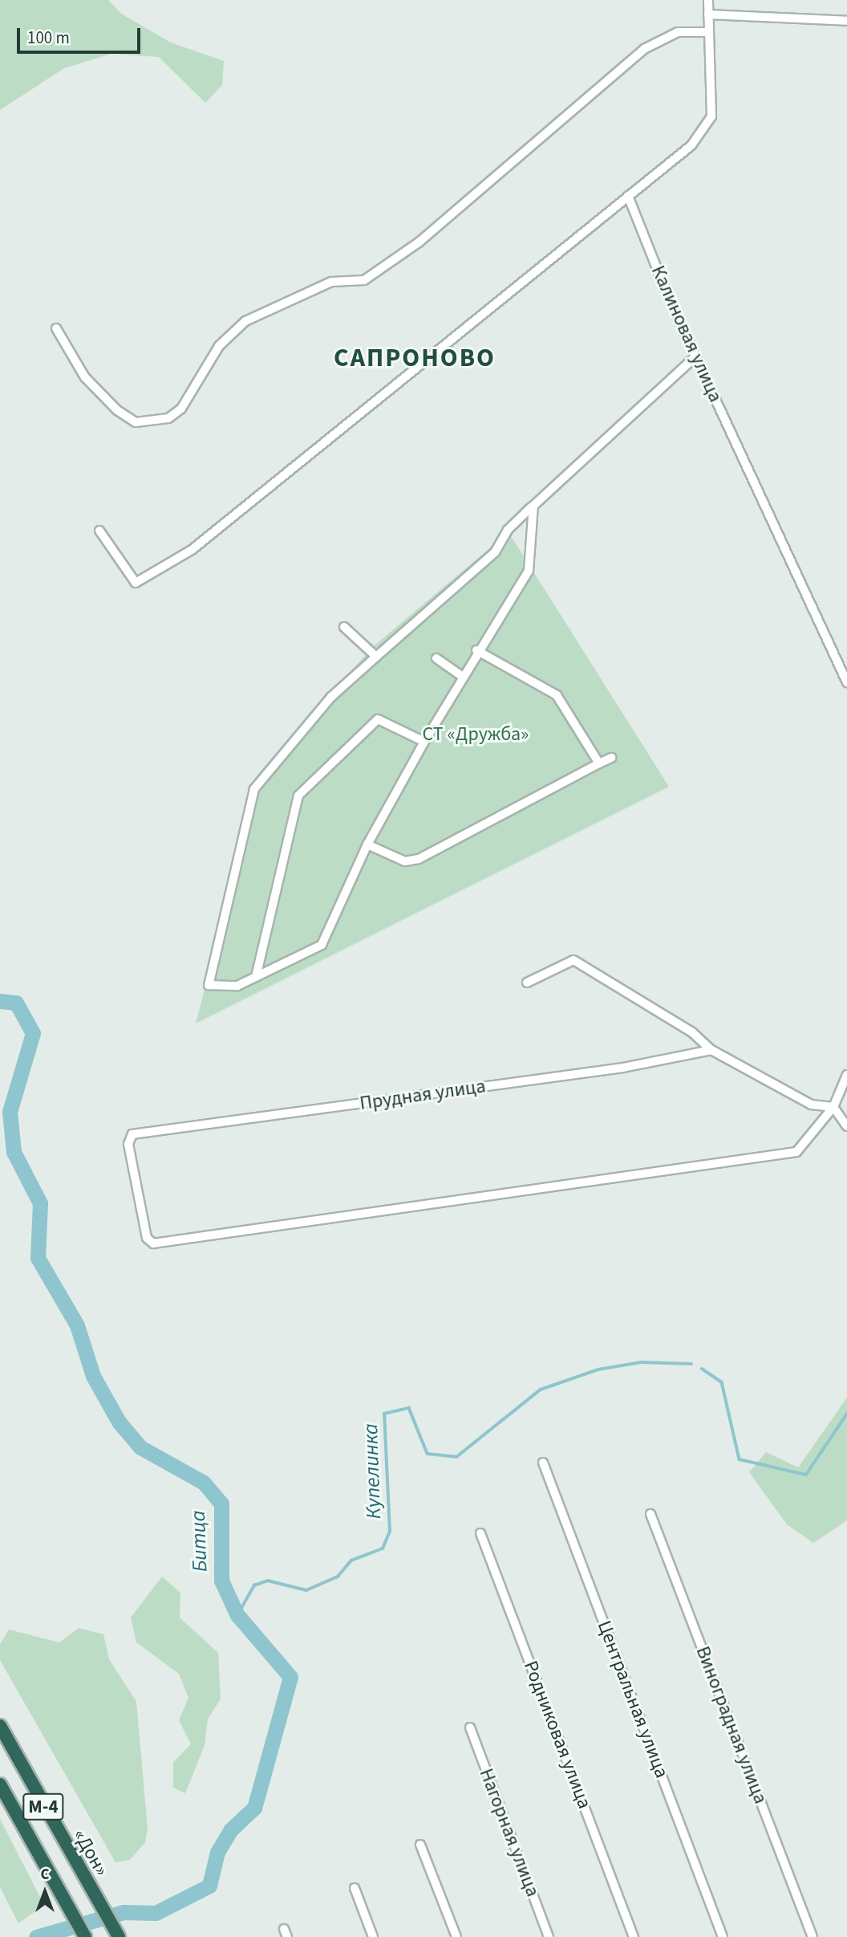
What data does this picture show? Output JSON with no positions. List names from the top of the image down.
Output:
{
  "streets": {
    "highway": ["М-4", "«Дон»"],
    "street": [
      "Калиновая улица",
      "Прудная улица",
      "Центральная улица",
      "Виноградная улица",
      "Родниковая улица",
      "Нагорная улица"
    ]
  },
  "districts": ["САПРОНОВО"],
  "water": ["Купелинка", "Битца"],
  "parks": ["СТ «Дружба»"],
  "scale_bar": "100 m",
  "north": "top"
}
